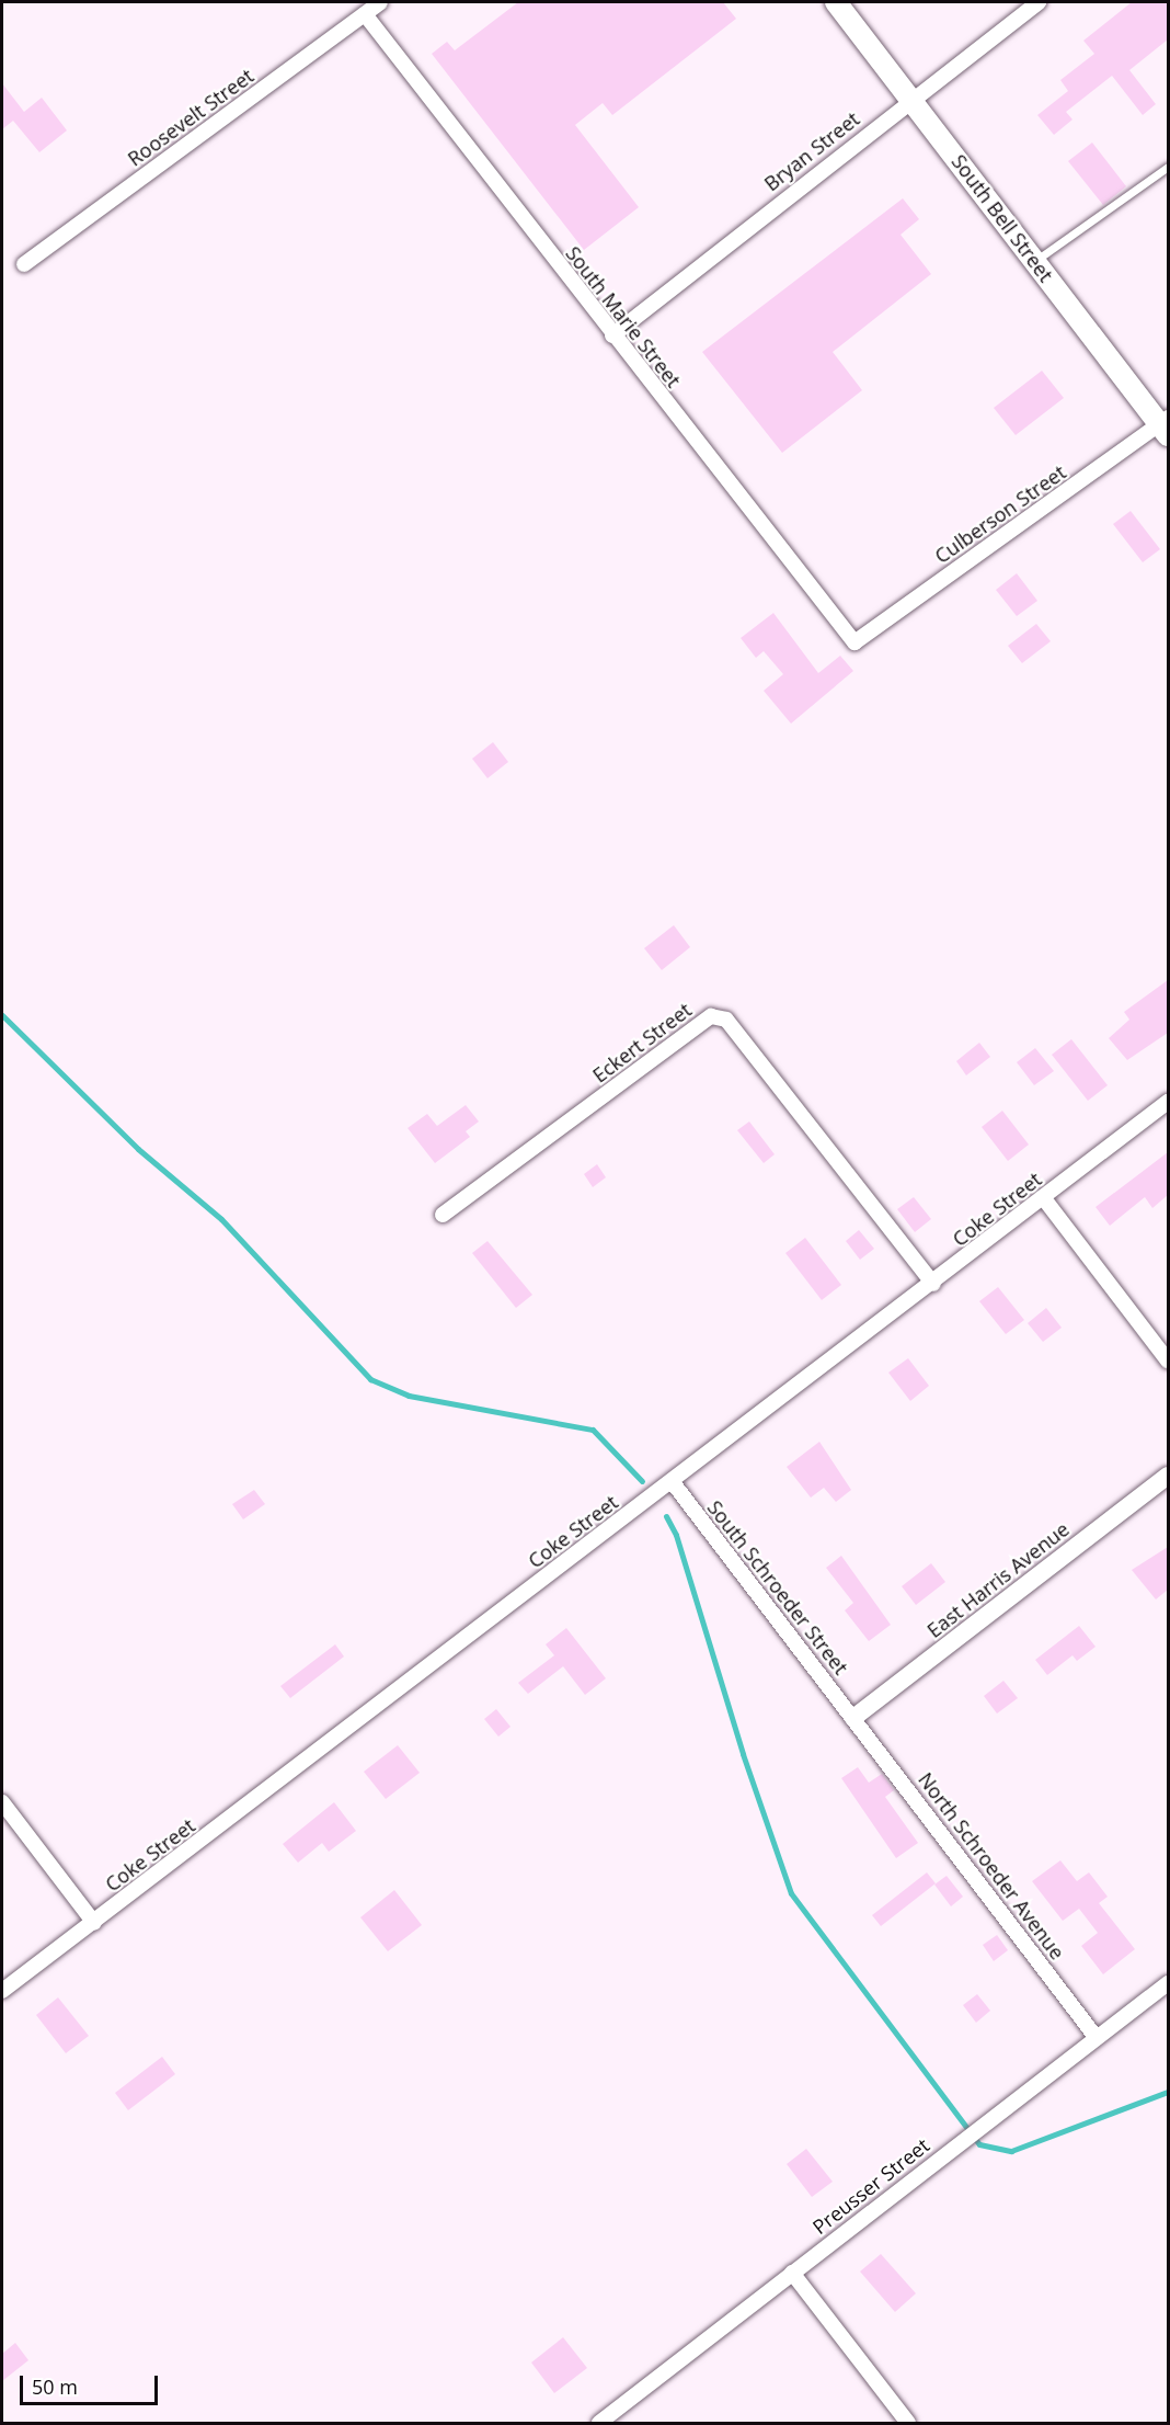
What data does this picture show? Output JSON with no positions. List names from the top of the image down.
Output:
{
  "streets": {
    "main road": ["South Bell Street"],
    "street": [
      "Roosevelt Street",
      "Bryan Street",
      "South Marie Street",
      "Culberson Street",
      "Eckert Street",
      "Coke Street",
      "East Harris Avenue",
      "South Schroeder Street",
      "North Schroeder Avenue",
      "Preusser Street"
    ]
  },
  "crossings": [
    ["Roosevelt Street", "South Marie Street"],
    ["Bryan Street", "South Bell Street"],
    ["Bryan Street", "South Marie Street"],
    ["South Bell Street", "Culberson Street"],
    ["South Marie Street", "Culberson Street"],
    ["Eckert Street", "Coke Street"],
    ["Coke Street", "South Schroeder Street"],
    ["East Harris Avenue", "South Schroeder Street"],
    ["East Harris Avenue", "North Schroeder Avenue"],
    ["South Schroeder Street", "North Schroeder Avenue"],
    ["North Schroeder Avenue", "Preusser Street"]
  ],
  "scale_bar": "50 m"
}
